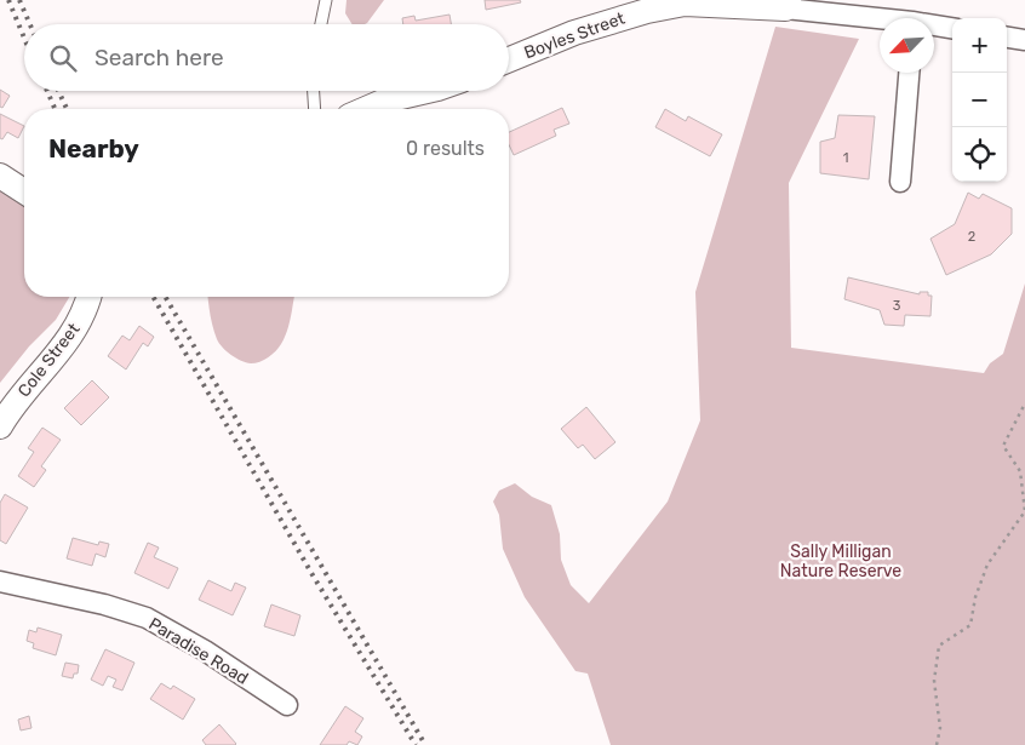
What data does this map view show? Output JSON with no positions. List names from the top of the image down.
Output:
{
  "streets": {
    "street": ["Boyles Street", "Cole Street", "Paradise Road"]
  },
  "parks": ["Sally Milligan Nature Reserve"],
  "house_numbers": ["1", "2", "3"],
  "north": "bottom left",
  "page": {
    "map_buttons": ["+", "−"],
    "search": "Search here",
    "heading": ["Nearby", "0 results"]
  }
}
